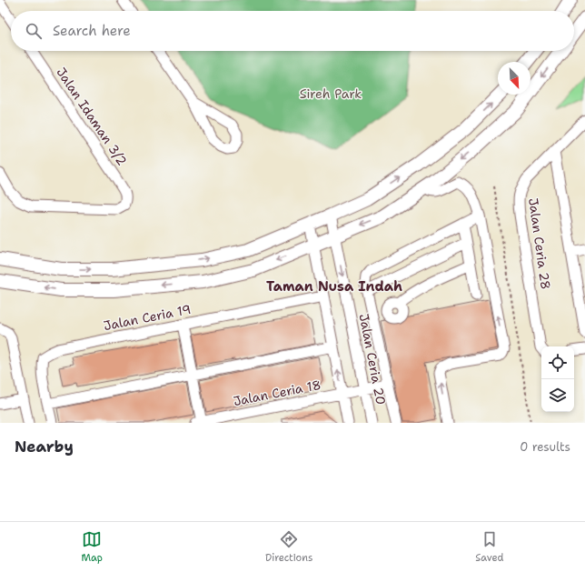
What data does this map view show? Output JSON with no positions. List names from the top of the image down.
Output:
{
  "streets": {
    "street": [
      "Jalan Idaman 3/2",
      "Jalan Ceria 28",
      "Jalan Ceria 19",
      "Jalan Ceria 20",
      "Jalan Ceria 18"
    ]
  },
  "crossings": [
    ["Jalan Ceria 20", "Jalan Ceria 18"]
  ],
  "districts": ["Taman Nusa Indah"],
  "parks": ["Sireh Park"],
  "north": "bottom right",
  "page": {
    "search": "Search here",
    "heading": ["Nearby", "0 results"],
    "nav": ["Map", "Directions", "Saved"]
  }
}
